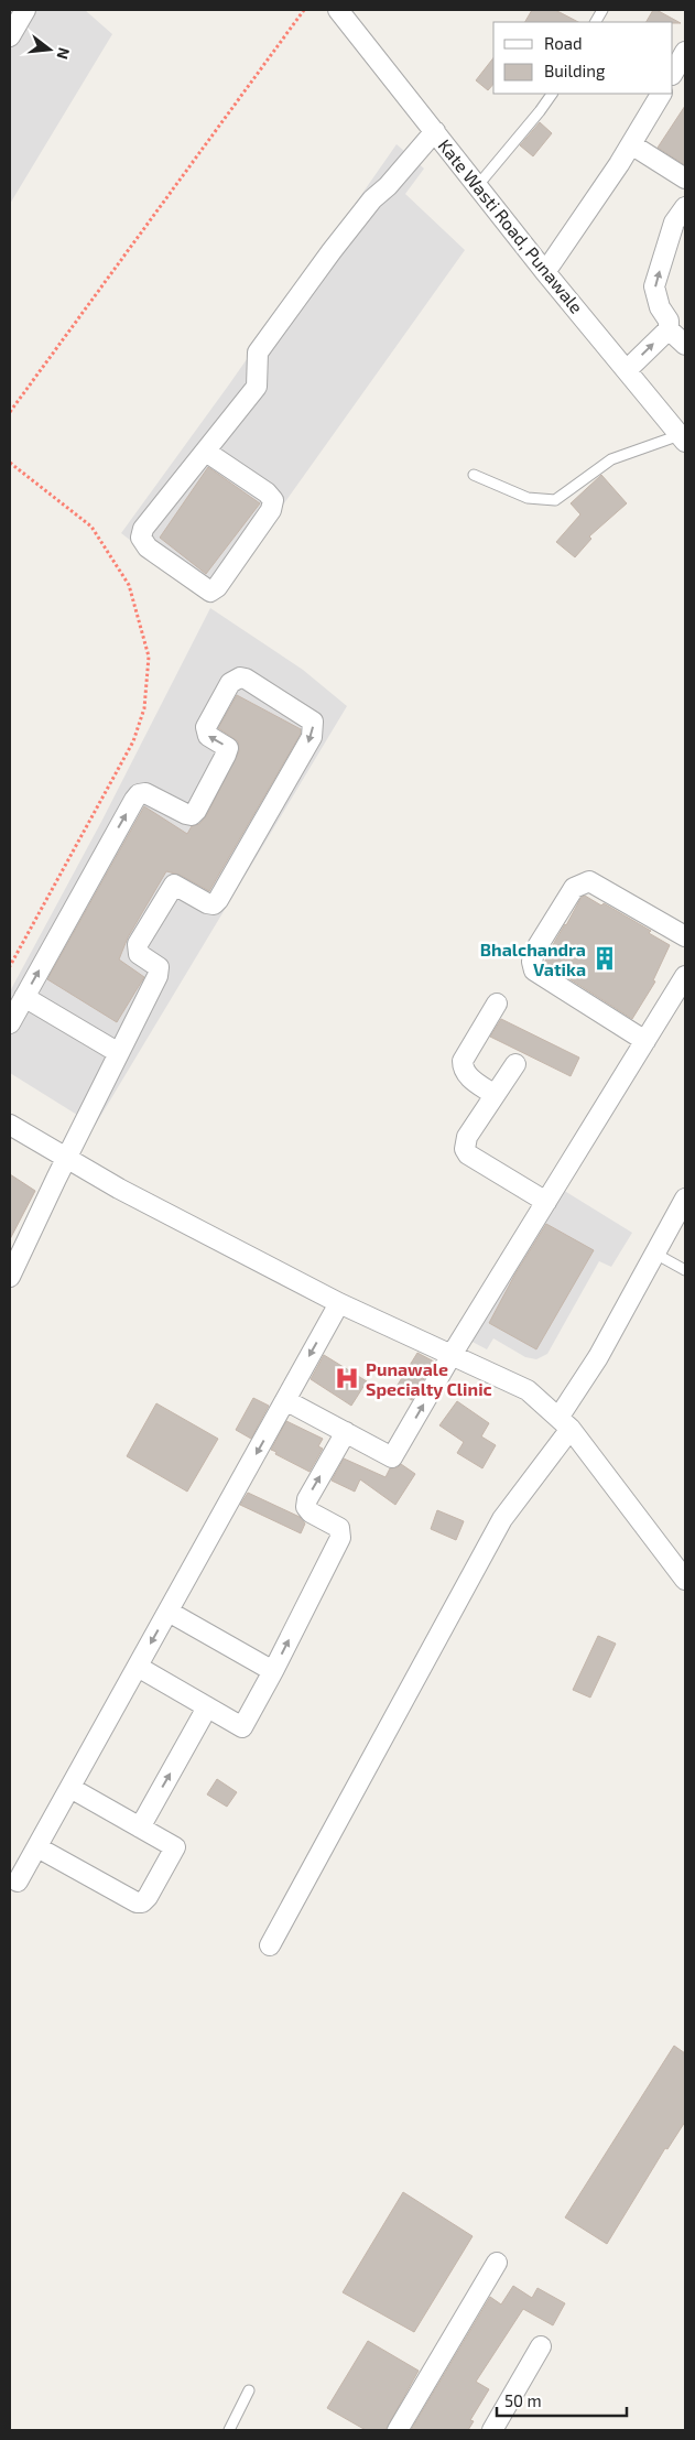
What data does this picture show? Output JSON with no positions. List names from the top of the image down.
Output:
{
  "streets": {
    "street": ["Kate Wasti Road, Punawale"]
  },
  "places": {
    "building": ["Bhalchandra Vatika"],
    "hospital": ["Punawale Specialty Clinic"]
  },
  "legend": ["Road", "Building"],
  "scale_bar": "50 m",
  "north": "right"
}
